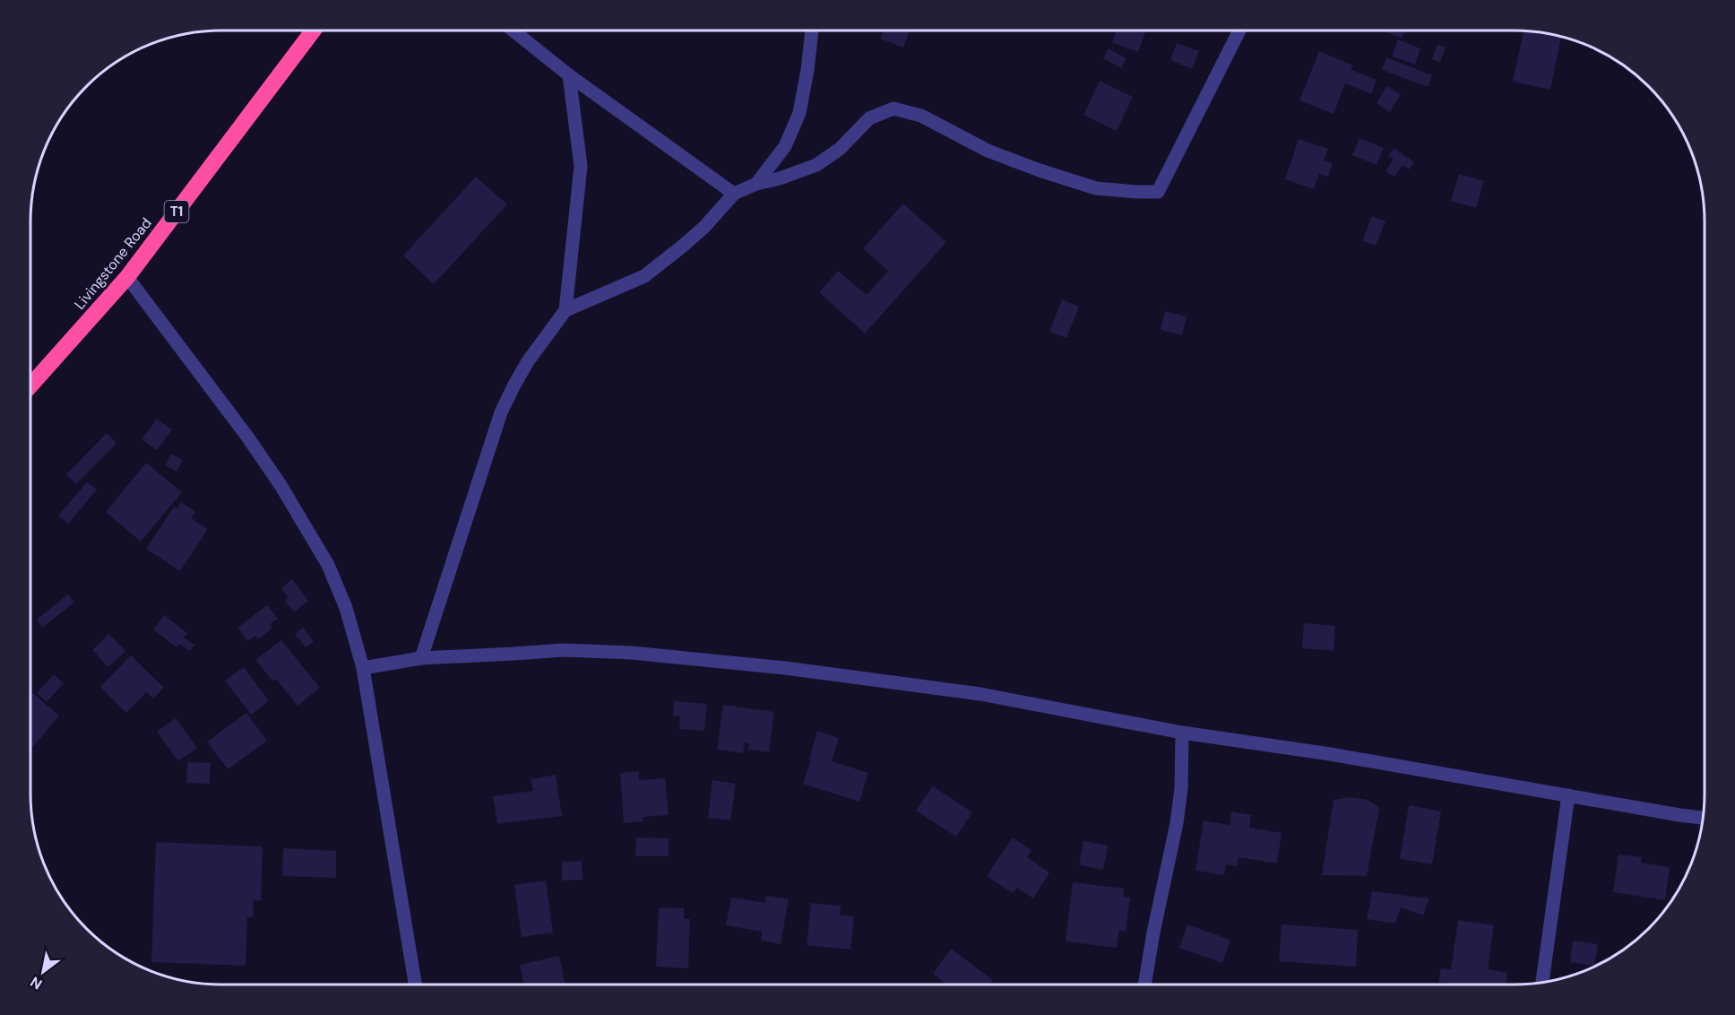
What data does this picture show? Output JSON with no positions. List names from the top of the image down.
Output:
{
  "streets": {
    "highway": ["T1", "Livingstone Road"]
  },
  "north": "bottom left"
}
